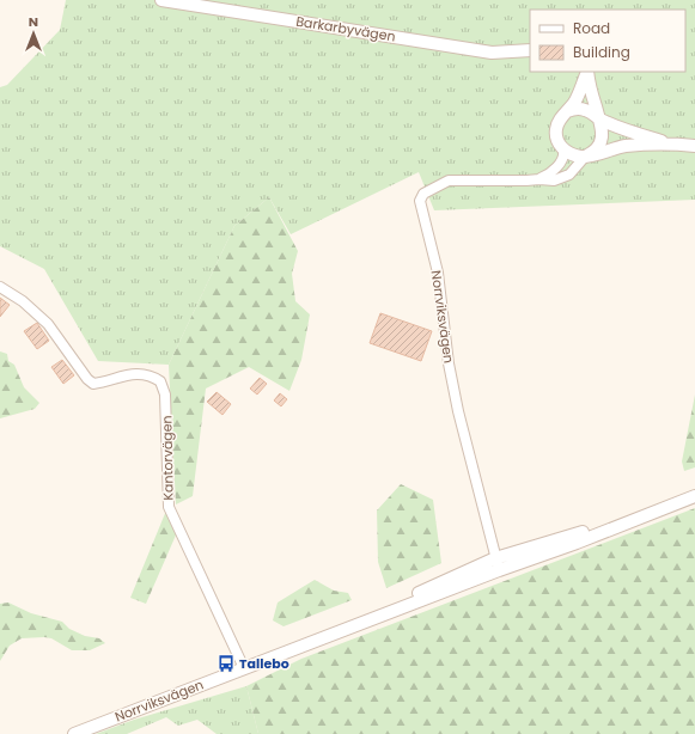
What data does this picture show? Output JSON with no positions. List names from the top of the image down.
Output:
{
  "streets": {
    "street": ["Barkarbyvägen", "Norrviksvägen", "Kantorvägen"]
  },
  "crossings": [
    ["Norrviksvägen", "Kantorvägen"]
  ],
  "places": {
    "bus stop": ["Tallebo"]
  },
  "legend": ["Road", "Building"],
  "north": "top"
}
